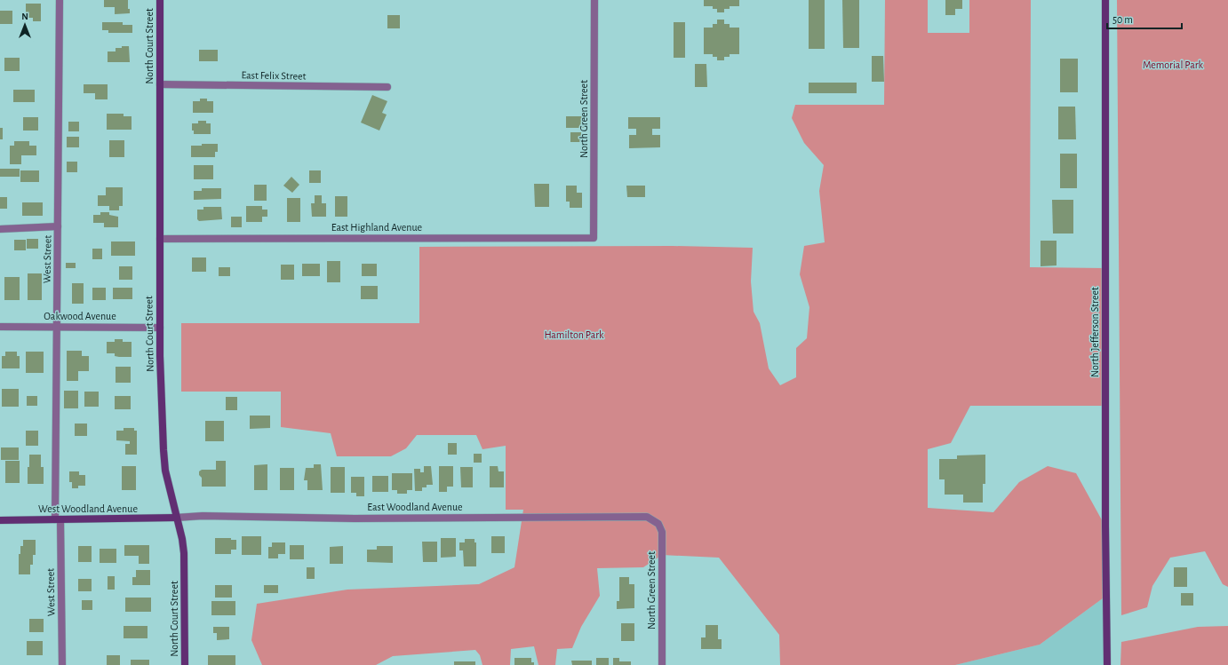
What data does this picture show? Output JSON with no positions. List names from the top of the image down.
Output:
{
  "streets": {
    "main road": ["North Court Street", "North Jefferson Street", "West Woodland Avenue"],
    "street": [
      "East Felix Street",
      "North Green Street",
      "East Highland Avenue",
      "West Street",
      "Oakwood Avenue",
      "East Woodland Avenue"
    ]
  },
  "crossings": [
    ["North Court Street", "East Felix Street"],
    ["North Court Street", "East Highland Avenue"],
    ["North Court Street", "Oakwood Avenue"],
    ["North Court Street", "East Woodland Avenue"],
    ["North Court Street", "West Woodland Avenue"],
    ["North Green Street", "East Highland Avenue"],
    ["North Green Street", "East Woodland Avenue"],
    ["West Street", "Oakwood Avenue"],
    ["West Street", "West Woodland Avenue"],
    ["East Woodland Avenue", "West Woodland Avenue"]
  ],
  "parks": ["Memorial Park", "Hamilton Park"],
  "scale_bar": "50 m",
  "north": "top"
}
